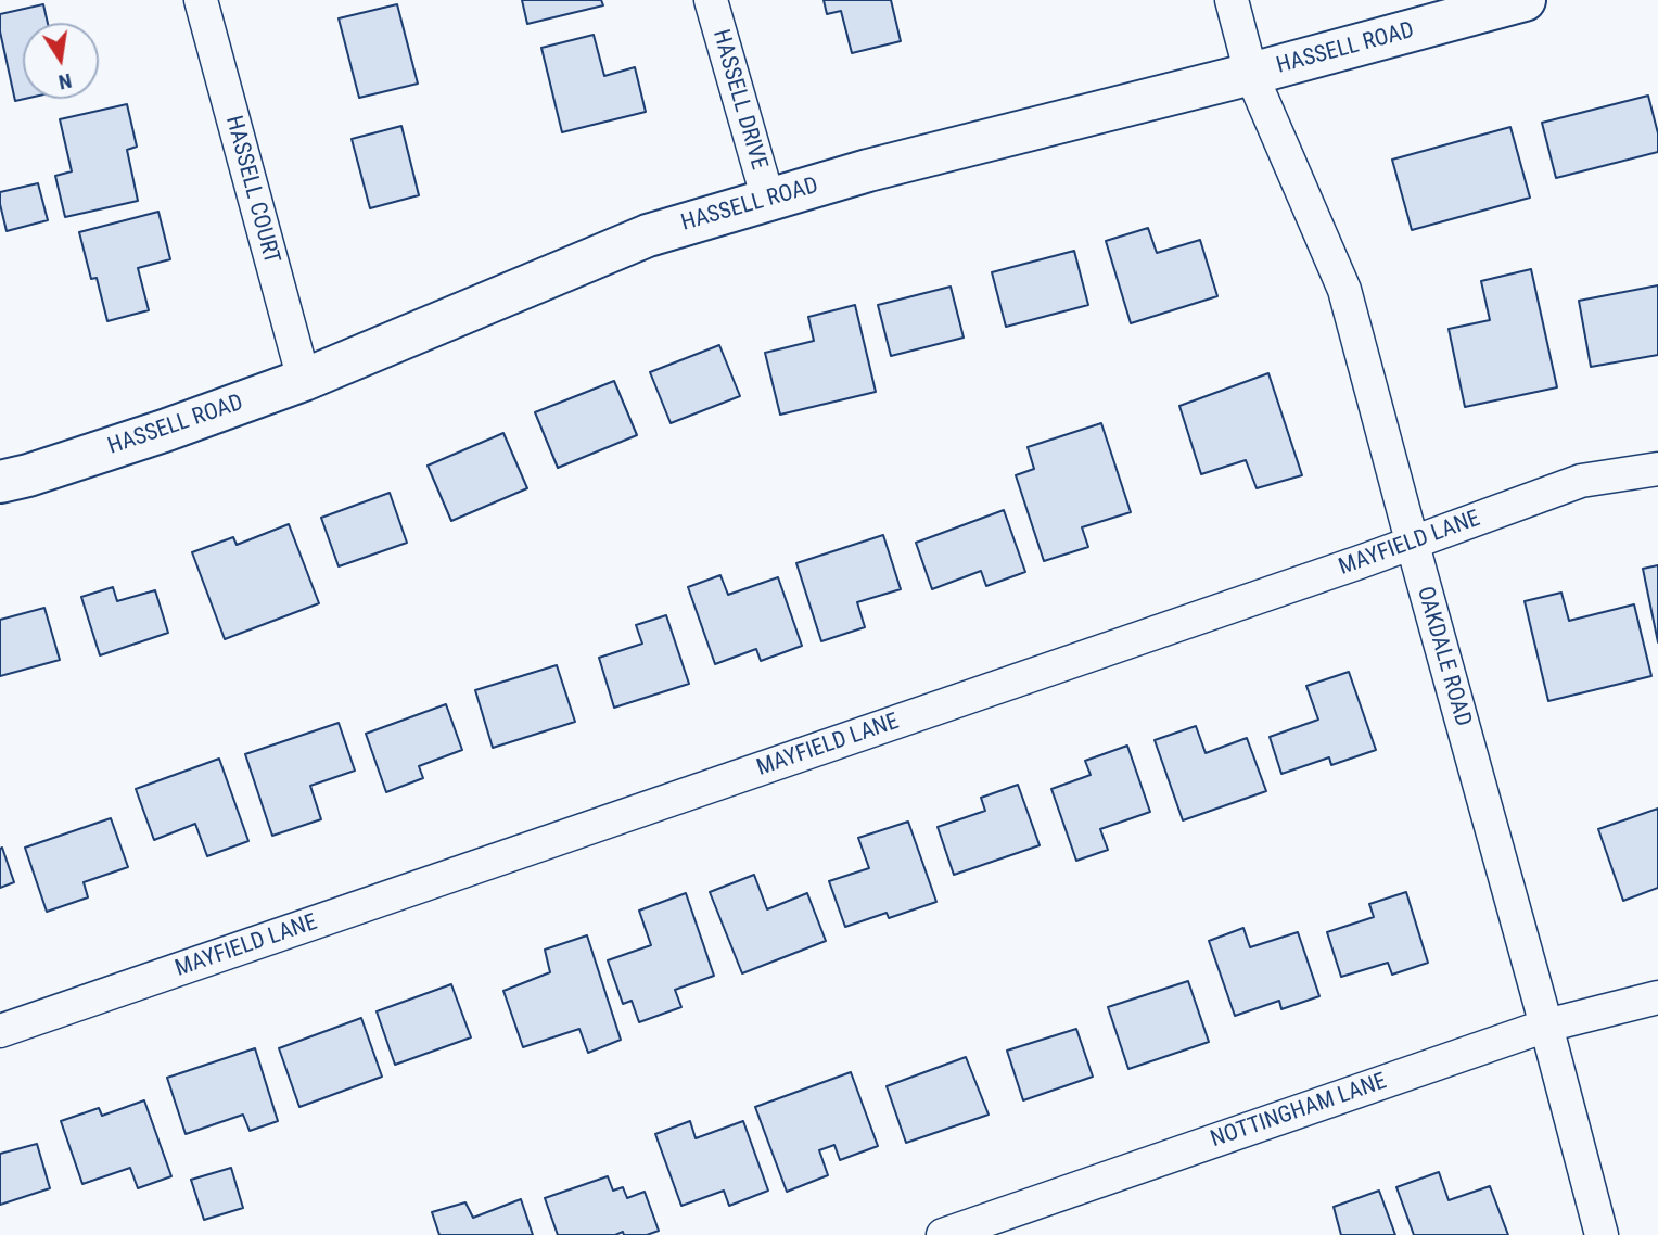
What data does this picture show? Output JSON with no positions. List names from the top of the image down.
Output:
{
  "streets": {
    "street": [
      "HASSELL ROAD",
      "HASSELL DRIVE",
      "HASSELL COURT",
      "MAYFIELD LANE",
      "OAKDALE ROAD",
      "NOTTINGHAM LANE"
    ]
  },
  "crossings": [
    ["HASSELL ROAD", "HASSELL DRIVE"],
    ["HASSELL ROAD", "HASSELL COURT"],
    ["HASSELL ROAD", "OAKDALE ROAD"],
    ["MAYFIELD LANE", "OAKDALE ROAD"],
    ["OAKDALE ROAD", "NOTTINGHAM LANE"]
  ],
  "north": "bottom"
}
